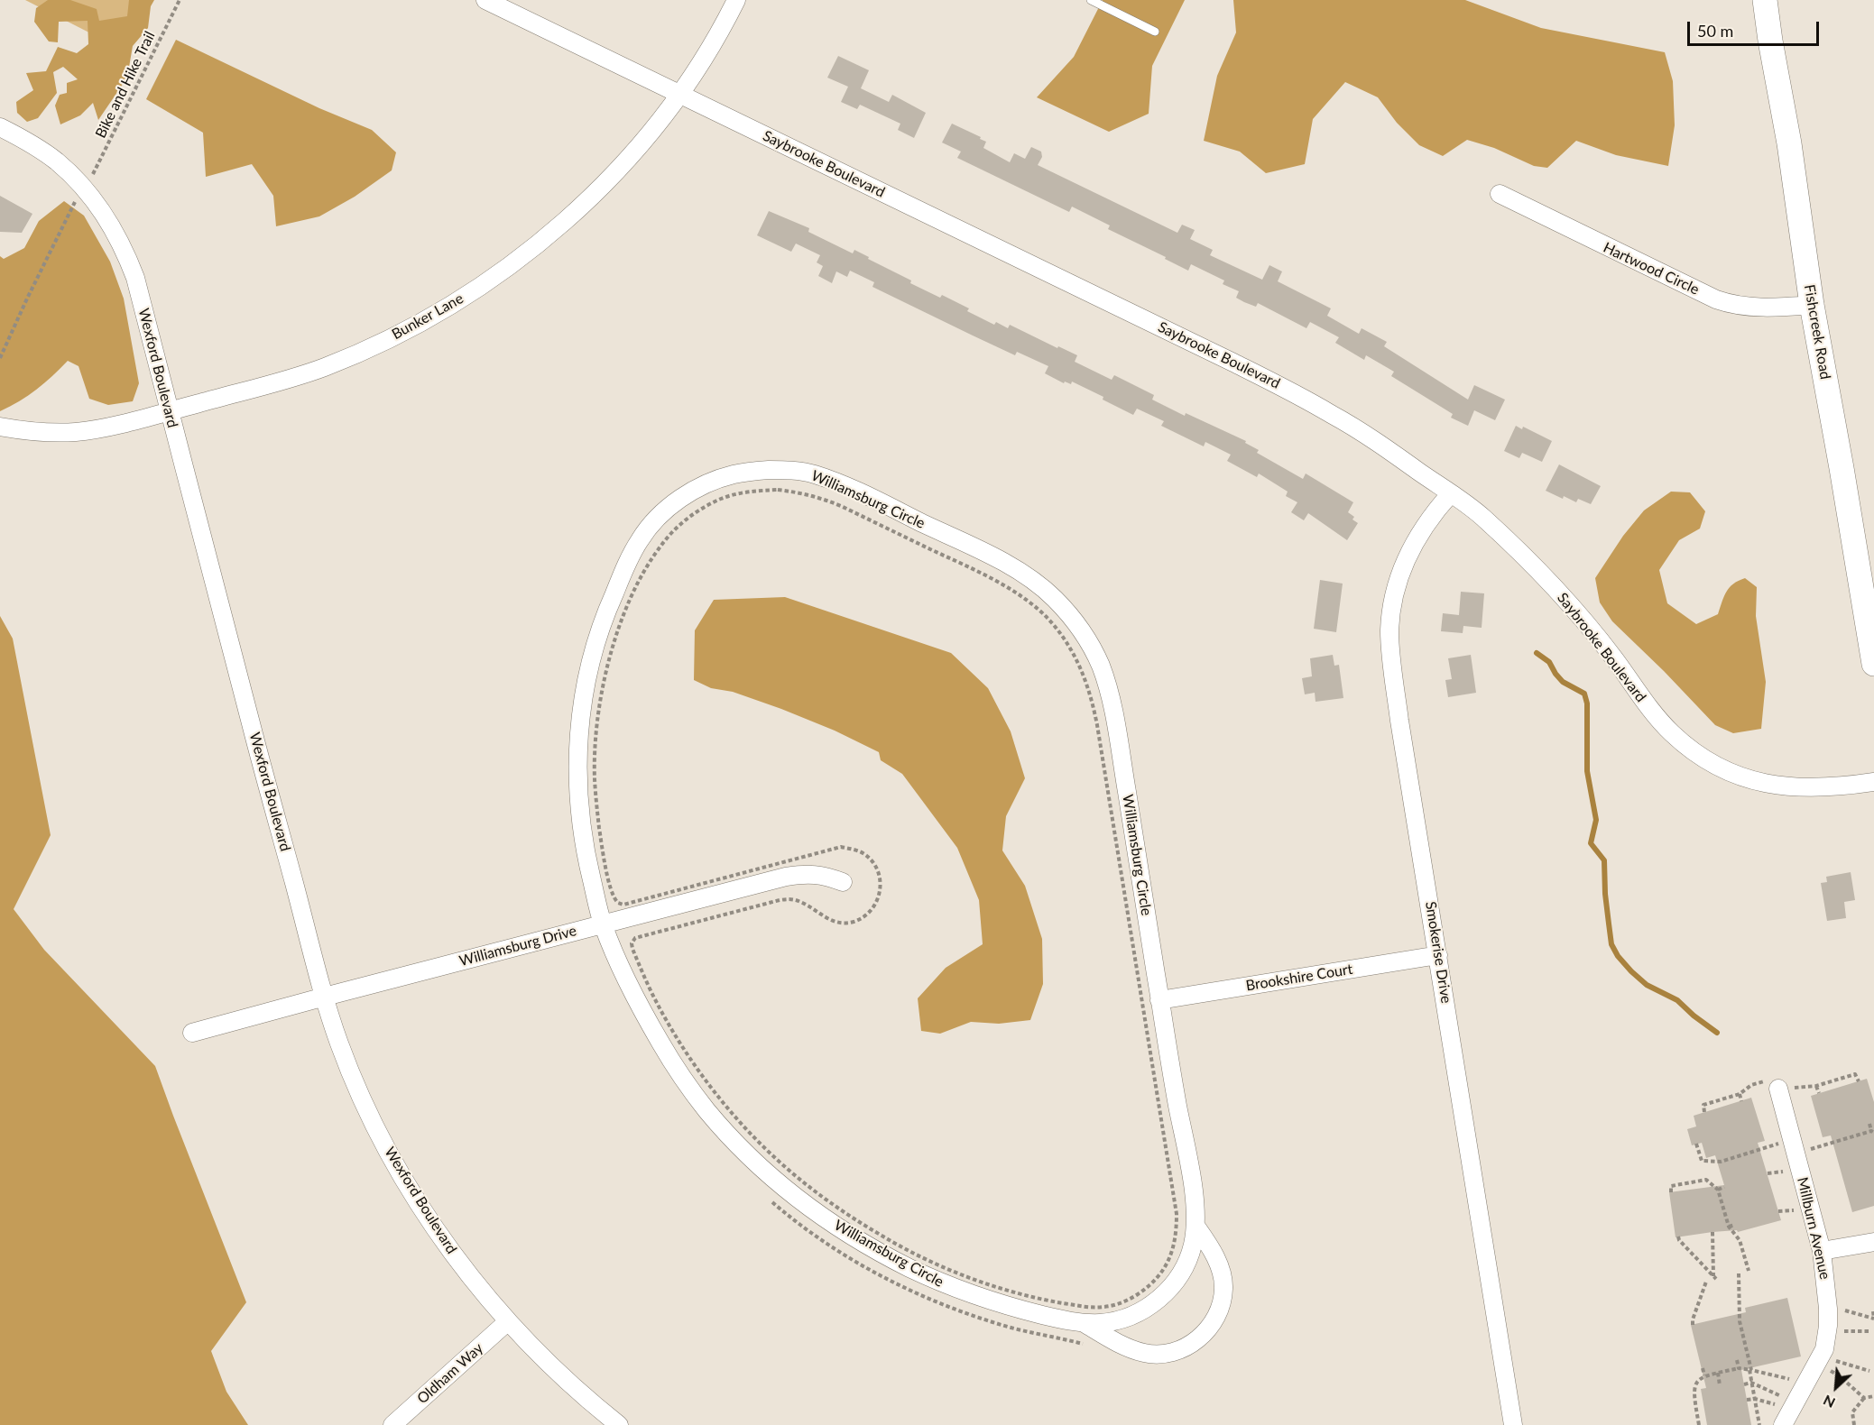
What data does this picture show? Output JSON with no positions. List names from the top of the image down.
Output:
{
  "streets": {
    "main road": ["Fishcreek Road"],
    "street": [
      "Saybrooke Boulevard",
      "Hartwood Circle",
      "Bunker Lane",
      "Wexford Boulevard",
      "Williamsburg Circle",
      "Williamsburg Drive",
      "Smokerise Drive",
      "Brookshire Court",
      "Millburn Avenue",
      "Oldham Way"
    ],
    "path": ["Bike and Hike Trail"]
  },
  "crossings": [
    ["Saybrooke Boulevard", "Bunker Lane"],
    ["Saybrooke Boulevard", "Smokerise Drive"],
    ["Hartwood Circle", "Fishcreek Road"],
    ["Bunker Lane", "Wexford Boulevard"],
    ["Wexford Boulevard", "Williamsburg Drive"],
    ["Wexford Boulevard", "Oldham Way"],
    ["Williamsburg Circle", "Williamsburg Drive"],
    ["Williamsburg Circle", "Brookshire Court"],
    ["Smokerise Drive", "Brookshire Court"]
  ],
  "scale_bar": "50 m",
  "north": "bottom left"
}
